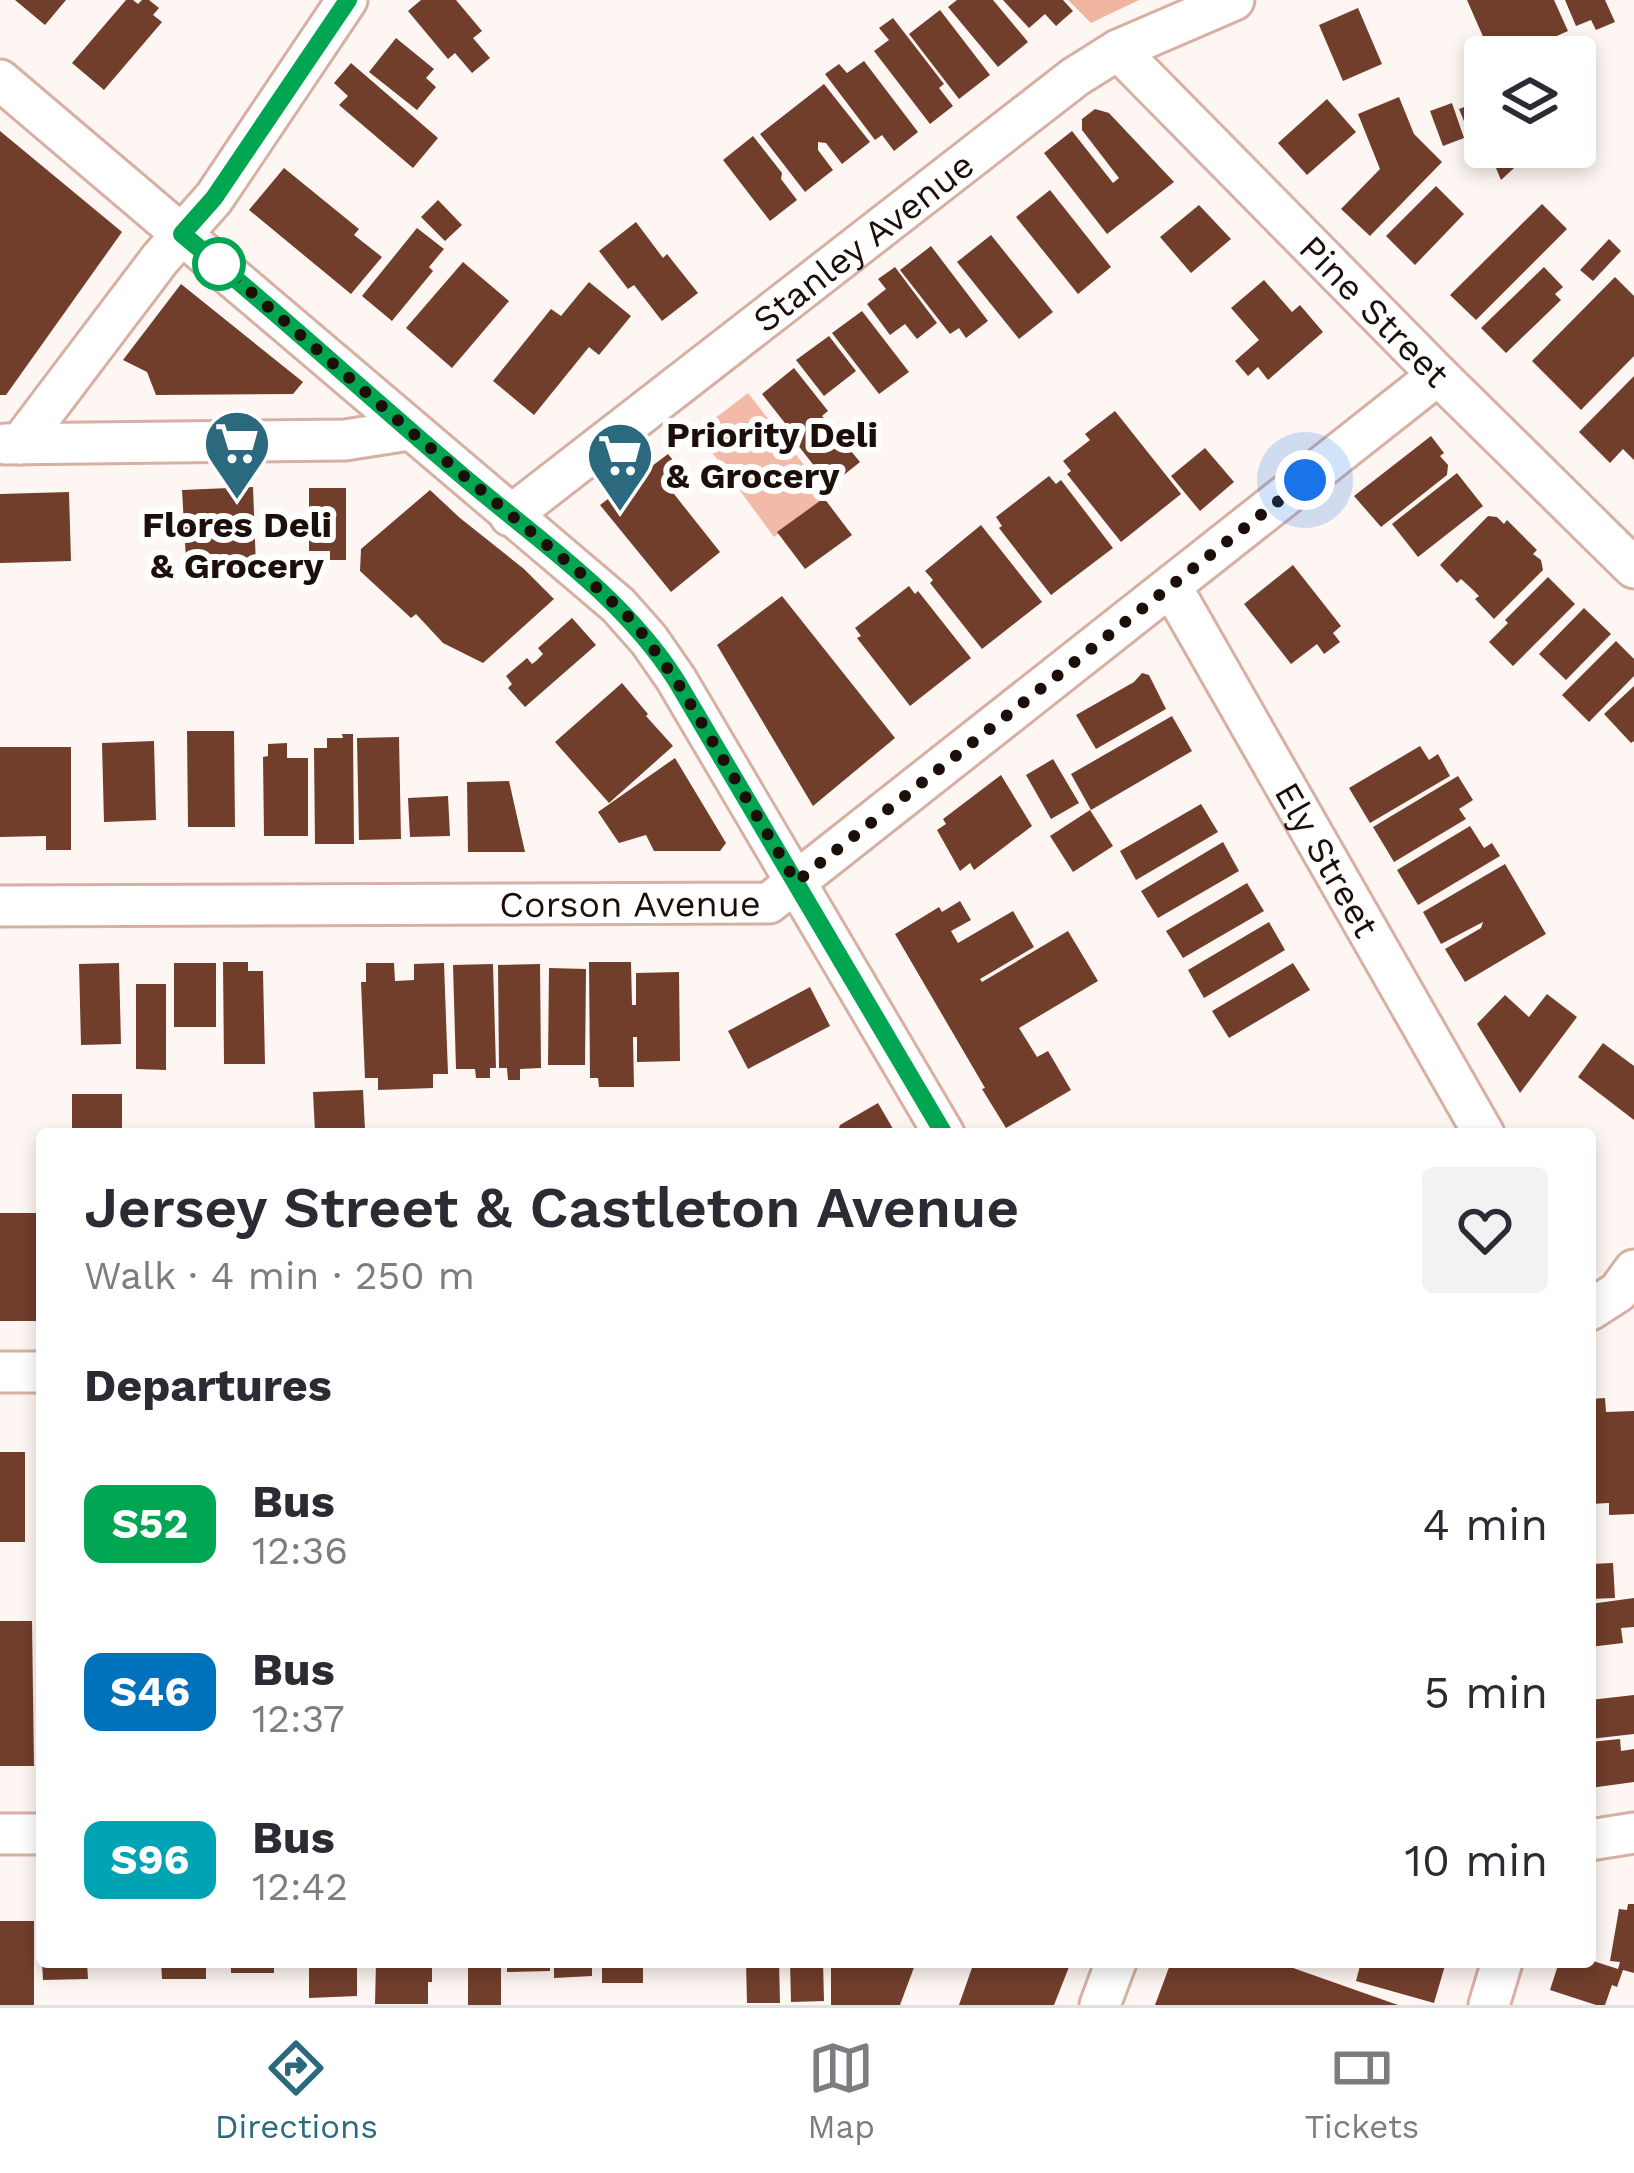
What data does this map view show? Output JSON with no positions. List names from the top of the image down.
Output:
{
  "streets": {
    "street": [
      "Stanley Avenue",
      "Pine Street",
      "Ely Street",
      "Corson Avenue"
    ]
  },
  "crossings": [
    ["Stanley Avenue", "Pine Street"],
    ["Pine Street", "Corson Avenue"],
    ["Ely Street", "Corson Avenue"]
  ],
  "places": {
    "supermarket": ["Flores Deli & Grocery", "Priority Deli & Grocery"]
  },
  "lines": ["bus line S52"],
  "page": {
    "heading": [
      ["Jersey Street & Castleton Avenue", "Walk · 4 min · 250 m"],
      "Departures"
    ],
    "list": [
      {
        "mark": "S52",
        "name": "Bus",
        "note": "12:36",
        "value": "4 min"
      },
      {
        "mark": "S46",
        "name": "Bus",
        "note": "12:37",
        "value": "5 min"
      },
      {
        "mark": "S96",
        "name": "Bus",
        "note": "12:42",
        "value": "10 min"
      }
    ],
    "tabs": ["Directions", "Map", "Tickets"]
  }
}
